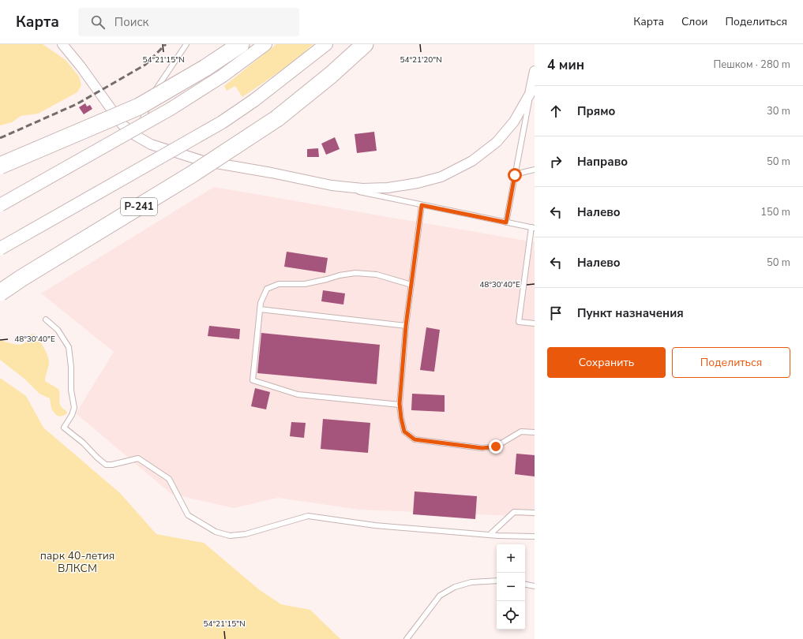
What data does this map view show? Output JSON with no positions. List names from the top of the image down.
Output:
{
  "streets": {
    "highway": ["Р-241"]
  },
  "parks": ["парк 40-летия ВЛКСМ"],
  "page": {
    "header": "Карта",
    "search": "Поиск",
    "nav": ["Карта", "Слои", "Поделиться"],
    "heading": ["4 мин", "Пешком · 280 m"],
    "list": [
      ["Прямо", "30 m"],
      ["Направо", "50 m"],
      ["Налево", "150 m"],
      ["Налево", "50 m"],
      "Пункт назначения"
    ],
    "buttons": ["Сохранить", "Поделиться"],
    "map_buttons": ["+", "−"]
  },
  "coordinates": ["54°21'15\"N", "54°21'20\"N", "48°30'40\"E"]
}
